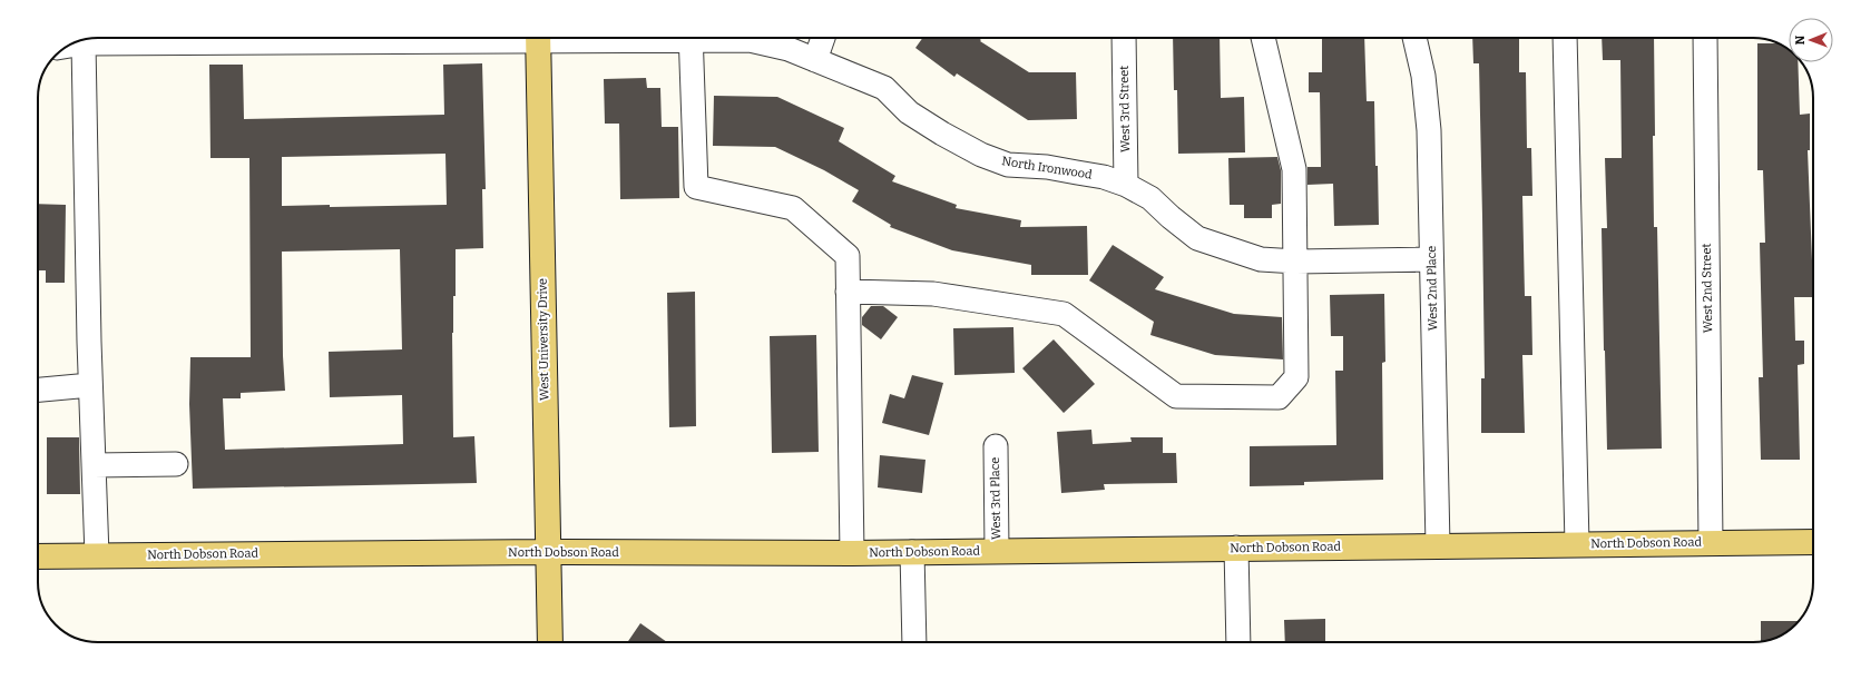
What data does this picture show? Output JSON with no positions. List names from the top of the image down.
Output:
{
  "streets": {
    "main road": ["West University Drive", "North Dobson Road"],
    "street": [
      "West 3rd Street",
      "North Ironwood",
      "West 2nd Place",
      "West 2nd Street",
      "West 3rd Place"
    ]
  },
  "crossings": [
    ["West 3rd Street", "North Ironwood"],
    ["North Ironwood", "West 2nd Place"],
    ["West 2nd Place", "North Dobson Road"],
    ["West 2nd Street", "North Dobson Road"],
    ["West University Drive", "North Dobson Road"],
    ["West 3rd Place", "North Dobson Road"]
  ],
  "north": "left"
}
